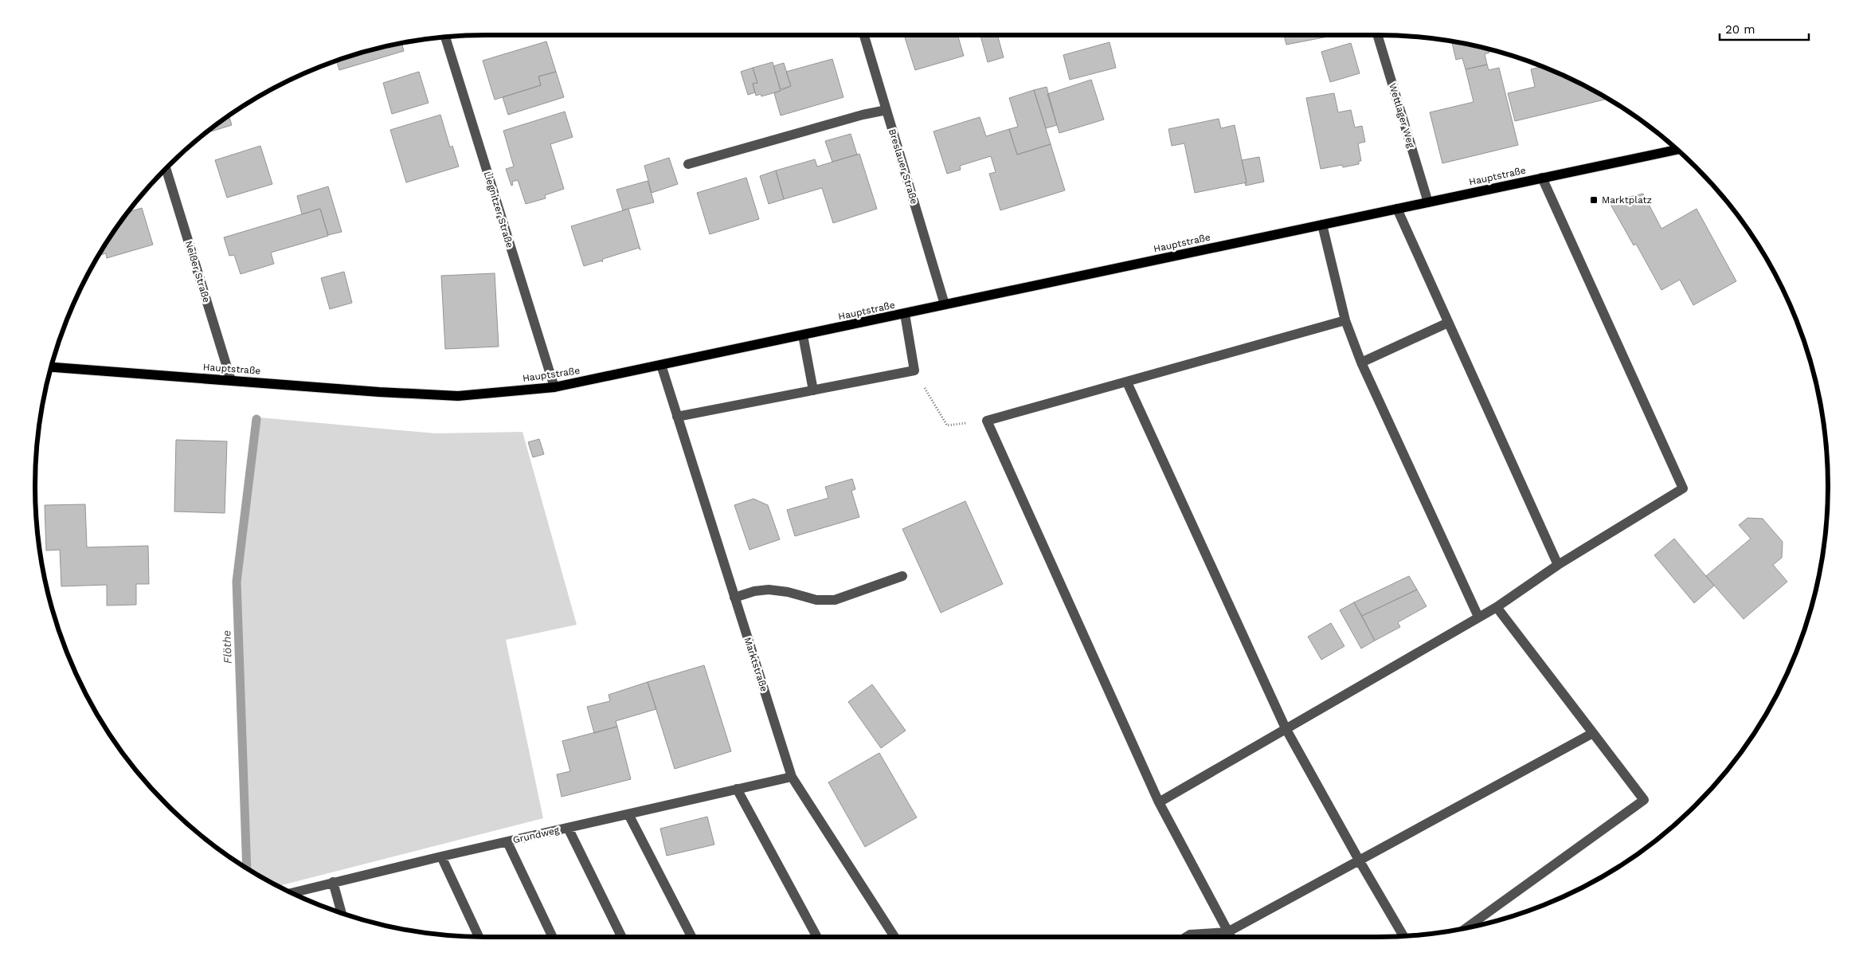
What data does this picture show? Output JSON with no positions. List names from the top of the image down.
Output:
{
  "streets": {
    "main road": ["Hauptstraße"],
    "street": [
      "Wettlager Weg",
      "Breslauer Straße",
      "Liegnitzer Straße",
      "Neißer Straße",
      "Marktstraße",
      "Grundweg"
    ]
  },
  "crossings": [
    ["Wettlager Weg", "Hauptstraße"],
    ["Breslauer Straße", "Hauptstraße"],
    ["Hauptstraße", "Liegnitzer Straße"],
    ["Hauptstraße", "Neißer Straße"],
    ["Hauptstraße", "Marktstraße"],
    ["Marktstraße", "Grundweg"]
  ],
  "water": ["Flöthe"],
  "places": {
    "transit": ["Marktplatz"]
  },
  "scale_bar": "20 m"
}
